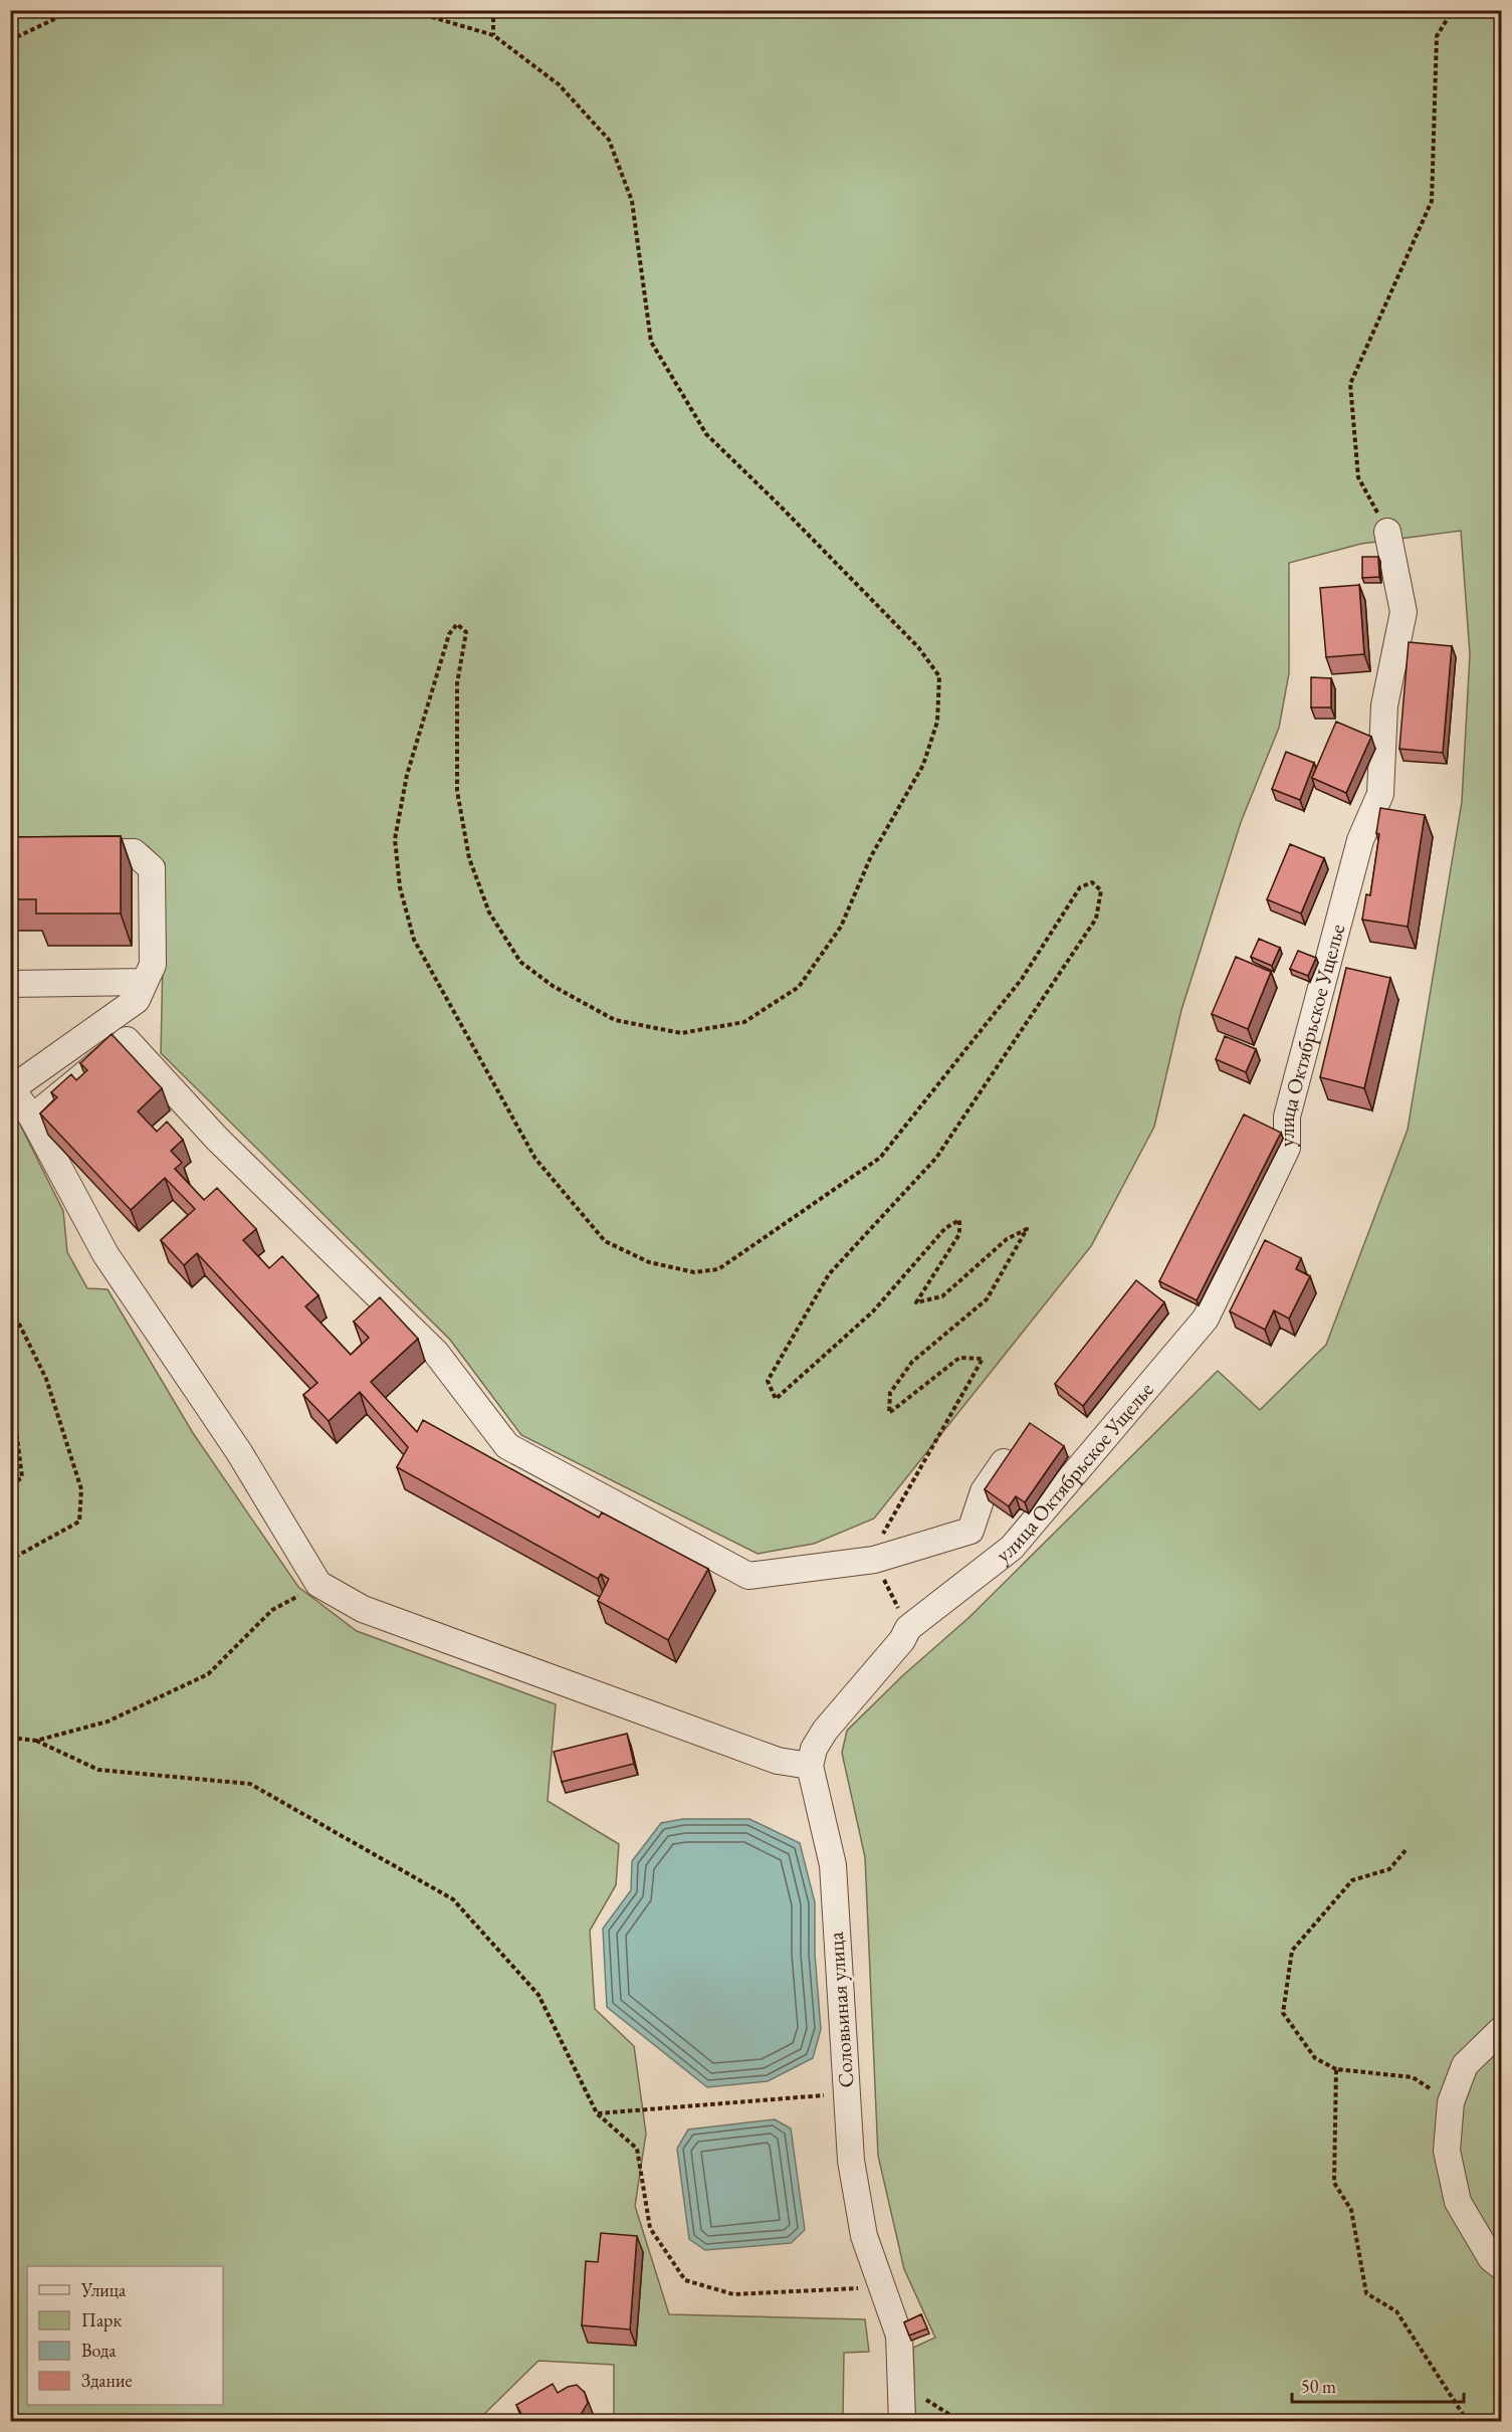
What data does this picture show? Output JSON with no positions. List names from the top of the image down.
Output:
{
  "streets": {
    "street": ["улица Октябрьское Ущелье", "Соловьиная улица"]
  },
  "legend": [
    "Улица",
    "Парк",
    "Вода",
    "Здание"
  ],
  "scale_bar": "50 m"
}
